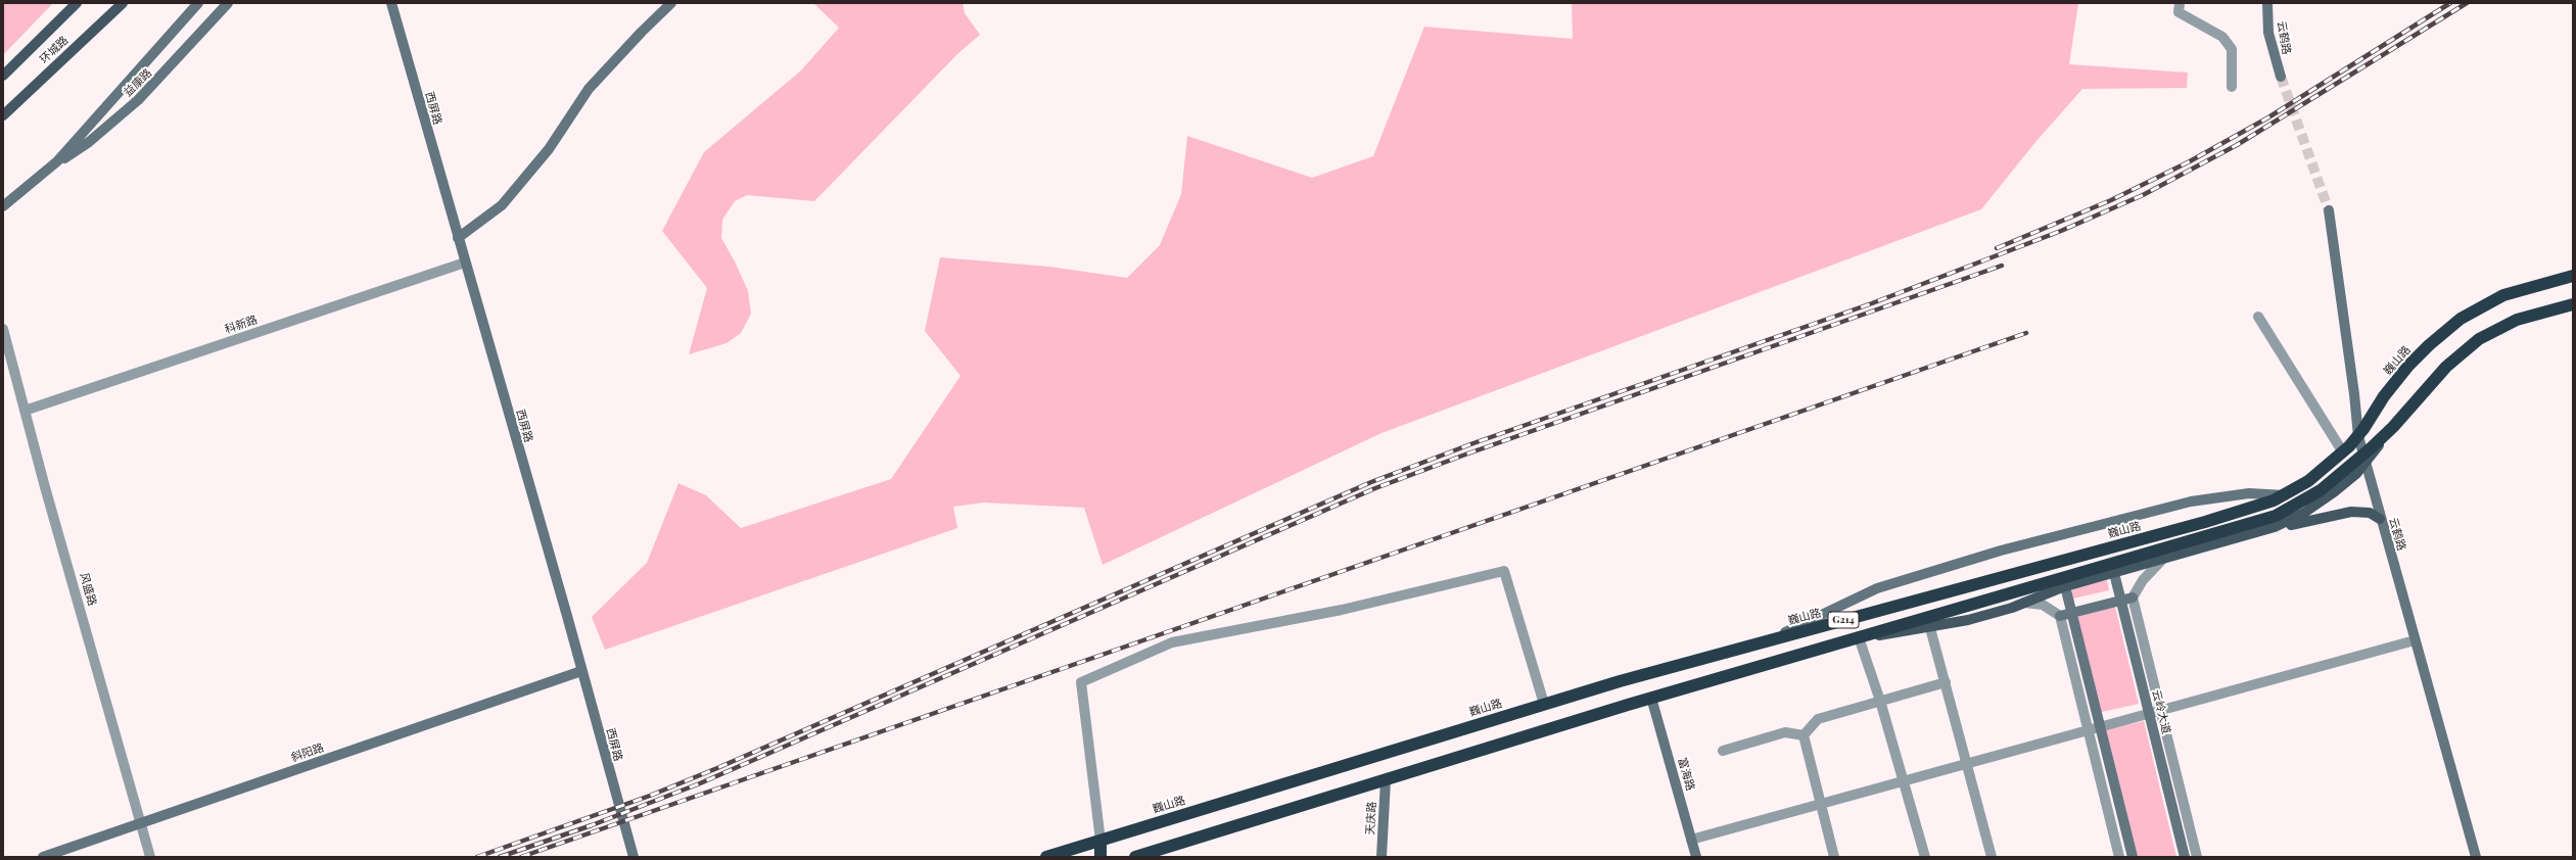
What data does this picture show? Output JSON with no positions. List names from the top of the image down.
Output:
{
  "streets": {
    "highway": ["巍山路", "G214"],
    "main road": ["环城路"],
    "street": [
      "云鹤路",
      "益康路",
      "西屏路",
      "科新路",
      "风盛路",
      "云岭大道",
      "斜阳路",
      "富海路",
      "天庆路"
    ]
  },
  "crossings": [
    ["云鹤路", "巍山路"],
    ["云鹤路", "G214"],
    ["西屏路", "科新路"],
    ["西屏路", "斜阳路"],
    ["科新路", "风盛路"],
    ["风盛路", "斜阳路"],
    ["G214", "富海路"],
    ["G214", "天庆路"]
  ]
}
